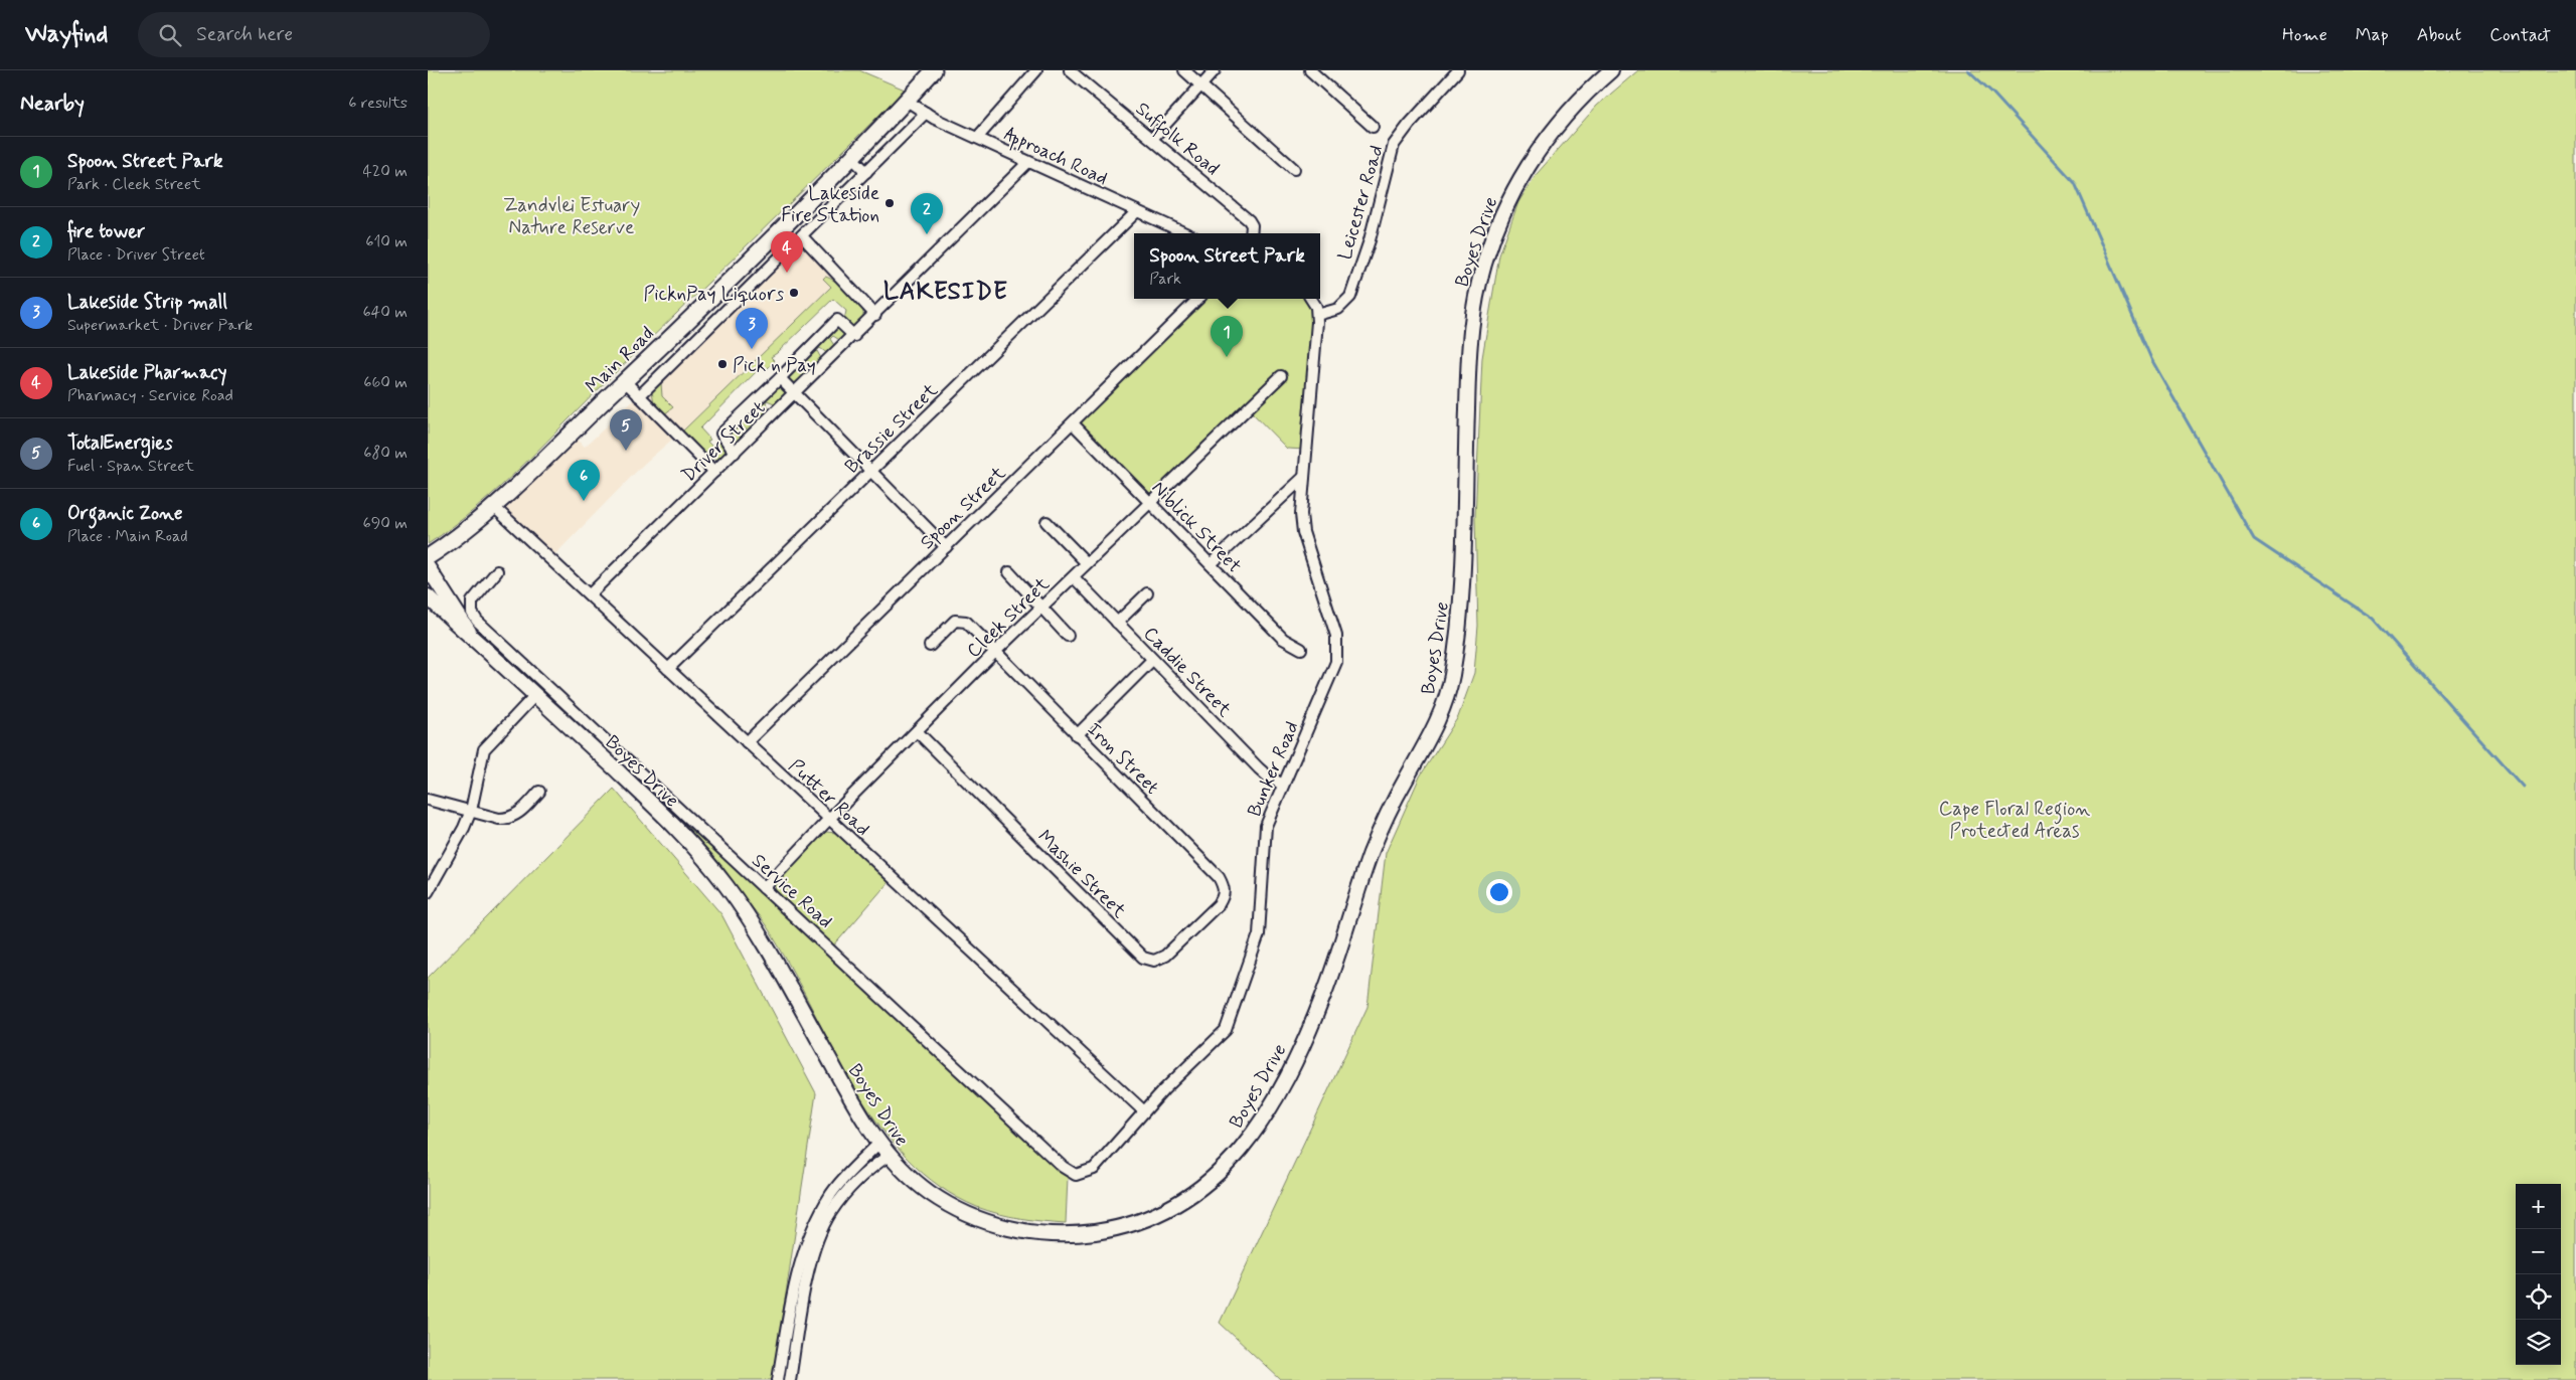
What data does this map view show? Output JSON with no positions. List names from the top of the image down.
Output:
{
  "streets": {
    "main road": ["Boyes Drive", "Main Road"],
    "street": [
      "Suffolk Road",
      "Approach Road",
      "Leicester Road",
      "Brassie Street",
      "Driver Street",
      "Spoon Street",
      "Niblick Street",
      "Cleek Street",
      "Caddie Street",
      "Iron Street",
      "Bunker Road",
      "Putter Road",
      "Mashie Street",
      "Service Road"
    ]
  },
  "crossings": [
    ["Approach Road", "Main Road"],
    ["Approach Road", "Brassie Street"],
    ["Approach Road", "Driver Street"],
    ["Leicester Road", "Bunker Road"],
    ["Main Road", "Putter Road"],
    ["Brassie Street", "Putter Road"],
    ["Driver Street", "Putter Road"],
    ["Spoon Street", "Niblick Street"],
    ["Spoon Street", "Putter Road"],
    ["Niblick Street", "Cleek Street"],
    ["Cleek Street", "Caddie Street"],
    ["Cleek Street", "Iron Street"],
    ["Cleek Street", "Putter Road"],
    ["Cleek Street", "Mashie Street"],
    ["Cleek Street", "Service Road"],
    ["Caddie Street", "Bunker Road"],
    ["Iron Street", "Mashie Street"],
    ["Bunker Road", "Putter Road"],
    ["Bunker Road", "Service Road"]
  ],
  "districts": ["LAKESIDE"],
  "parks": ["Zandvlei Estuary Nature Reserve", "Cape Floral Region Protected Areas"],
  "places": ["Lakeside Fire Station", "PicknPay Liquors", "Pick n Pay"],
  "page": {
    "header": "Wayfind",
    "search": "Search here",
    "nav": [
      "Home",
      "Map",
      "About",
      "Contact"
    ],
    "heading": ["Nearby", "6 results"],
    "list": [
      {
        "mark": "1",
        "name": "Spoon Street Park",
        "note": "Park · Cleek Street",
        "value": "420 m"
      },
      {
        "mark": "2",
        "name": "fire tower",
        "note": "Place · Driver Street",
        "value": "610 m"
      },
      {
        "mark": "3",
        "name": "Lakeside Strip mall",
        "note": "Supermarket · Driver Park",
        "value": "640 m"
      },
      {
        "mark": "4",
        "name": "Lakeside Pharmacy",
        "note": "Pharmacy · Service Road",
        "value": "660 m"
      },
      {
        "mark": "5",
        "name": "TotalEnergies",
        "note": "Fuel · Span Street",
        "value": "680 m"
      },
      {
        "mark": "6",
        "name": "Organic Zone",
        "note": "Place · Main Road",
        "value": "690 m"
      }
    ],
    "pins": [
      "2",
      "4",
      "3",
      "1",
      "5",
      "6"
    ],
    "popup": ["Spoon Street Park", "Park"],
    "map_buttons": ["+", "−"]
  }
}
